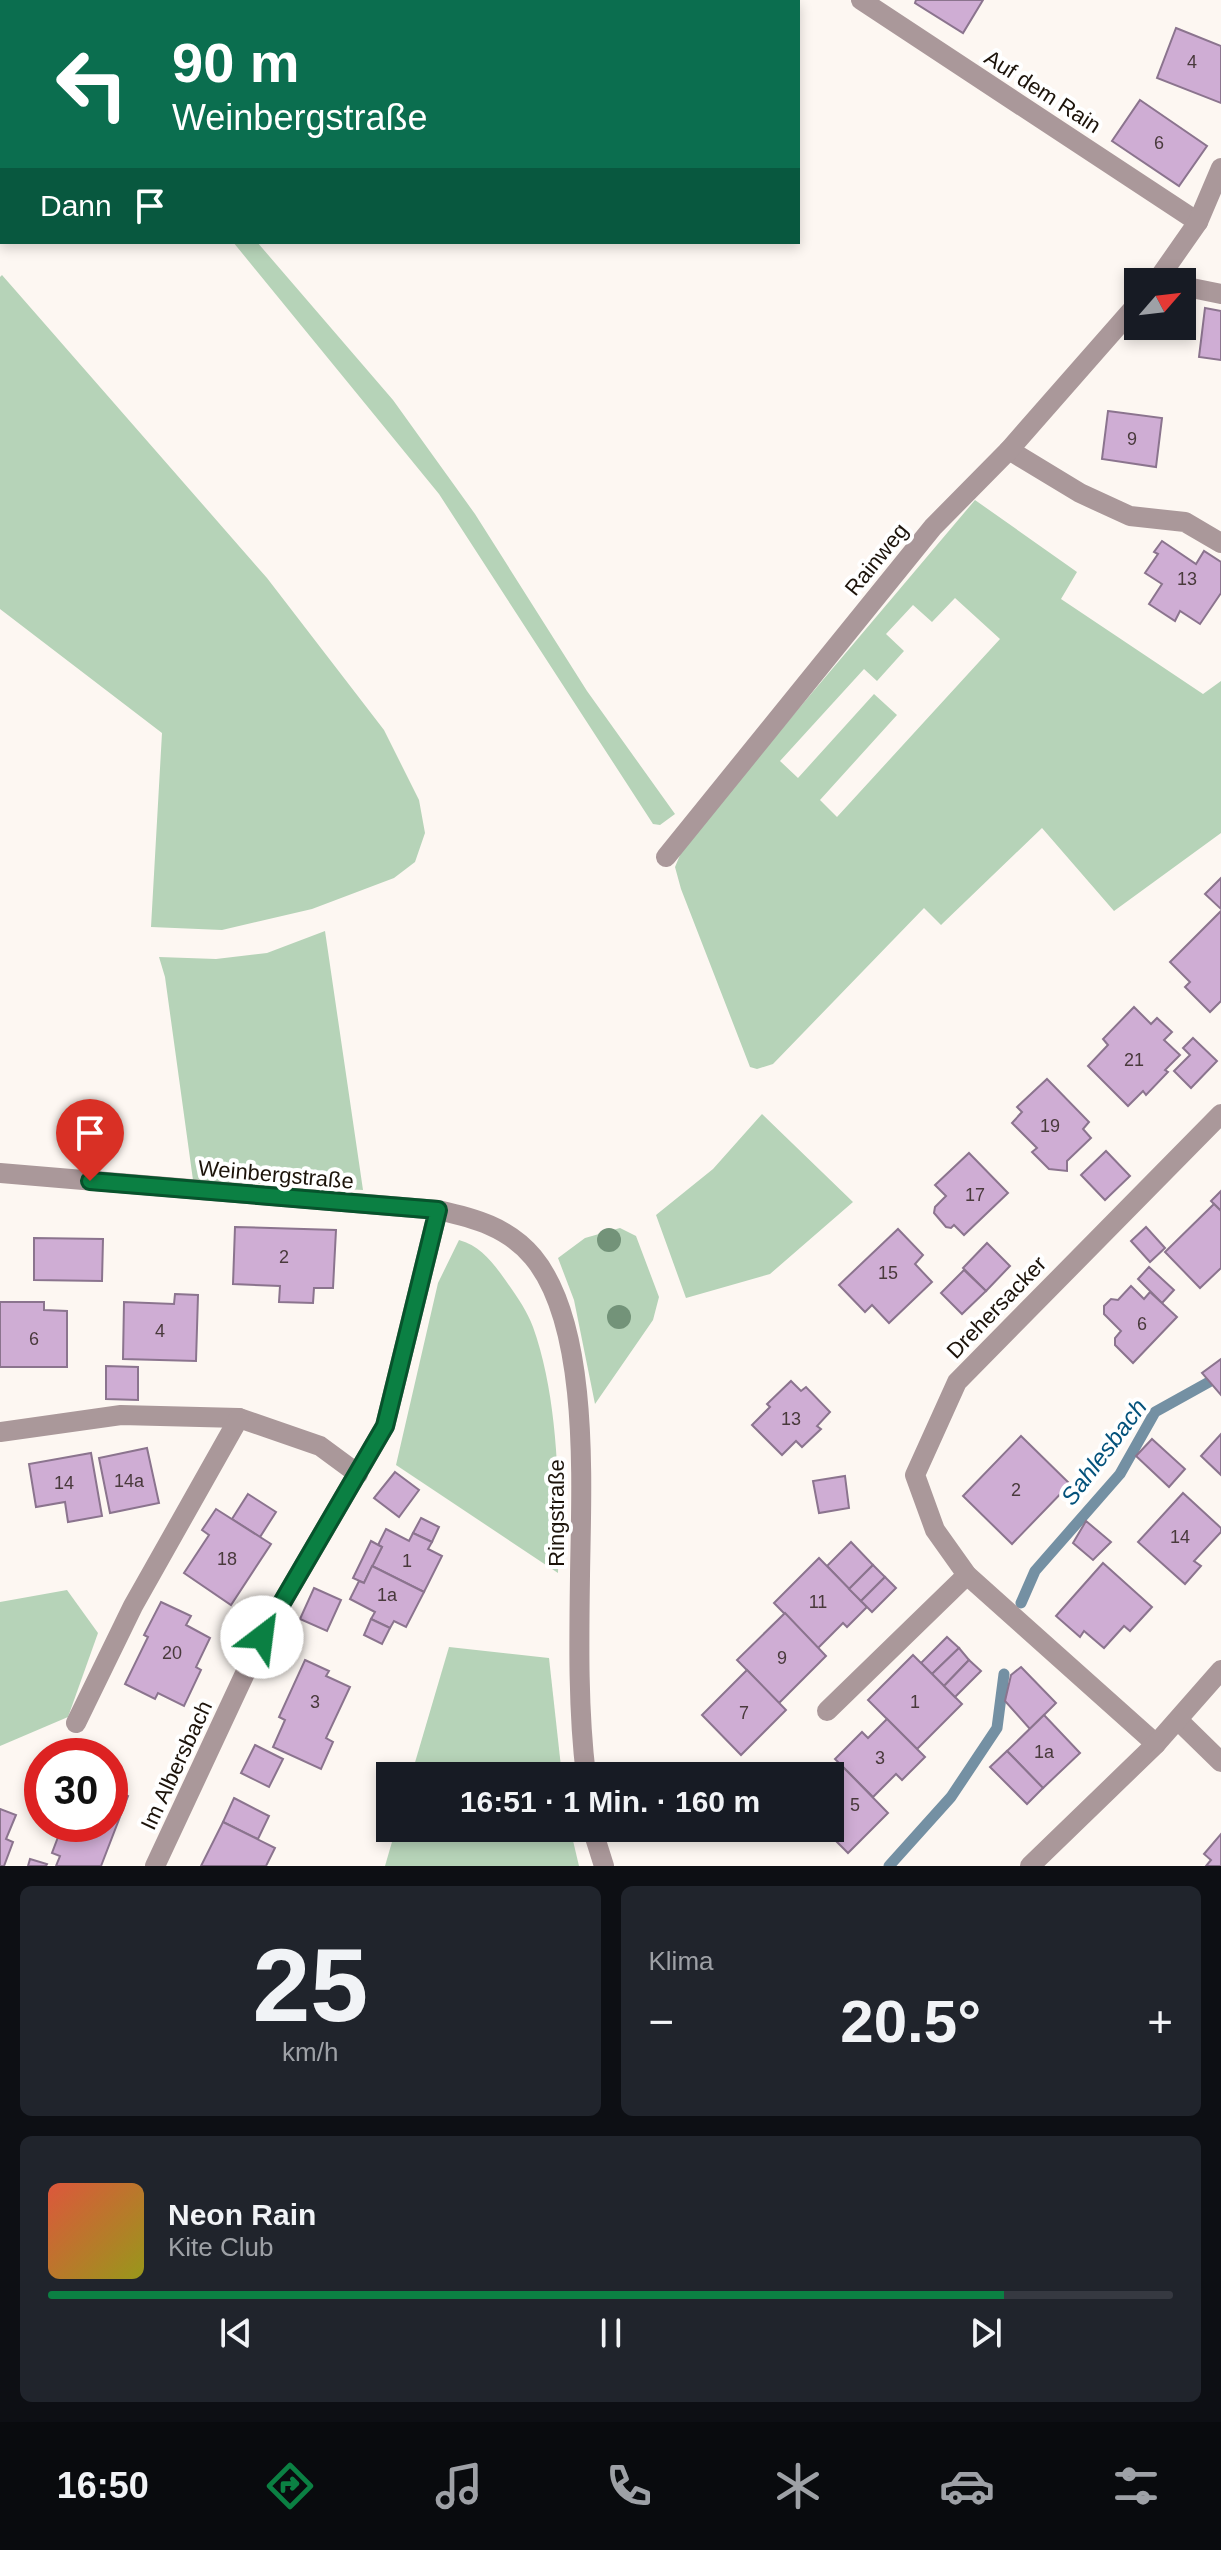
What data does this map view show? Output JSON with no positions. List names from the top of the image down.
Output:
{
  "streets": {
    "street": [
      "Auf dem Rain",
      "Rainweg",
      "Weinbergstraße",
      "Drehersacker",
      "Ringstraße",
      "Im Albersbach"
    ]
  },
  "crossings": [
    ["Weinbergstraße", "Ringstraße"],
    ["Weinbergstraße", "Im Albersbach"]
  ],
  "water": ["Sahlesbach"],
  "house_numbers": [
    "4",
    "6",
    "9",
    "13",
    "21",
    "19",
    "17",
    "2",
    "15",
    "6",
    "4",
    "6",
    "13",
    "14a",
    "14",
    "2",
    "14",
    "18",
    "1",
    "1a",
    "11",
    "20",
    "9",
    "3",
    "1",
    "7",
    "1a",
    "3",
    "5"
  ],
  "north": "top right",
  "page": {
    "turn": ["90 m", "Weinbergstraße"],
    "then": "Dann",
    "limit": "30",
    "trip": "16:51 · 1 Min. · 160 m",
    "tile": [
      ["25", "km/h"],
      "Klima"
    ],
    "heat": ["−", "20.5°", "+"],
    "song": ["Neon Rain", "Kite Club"],
    "tabs": "16:50"
  }
}
